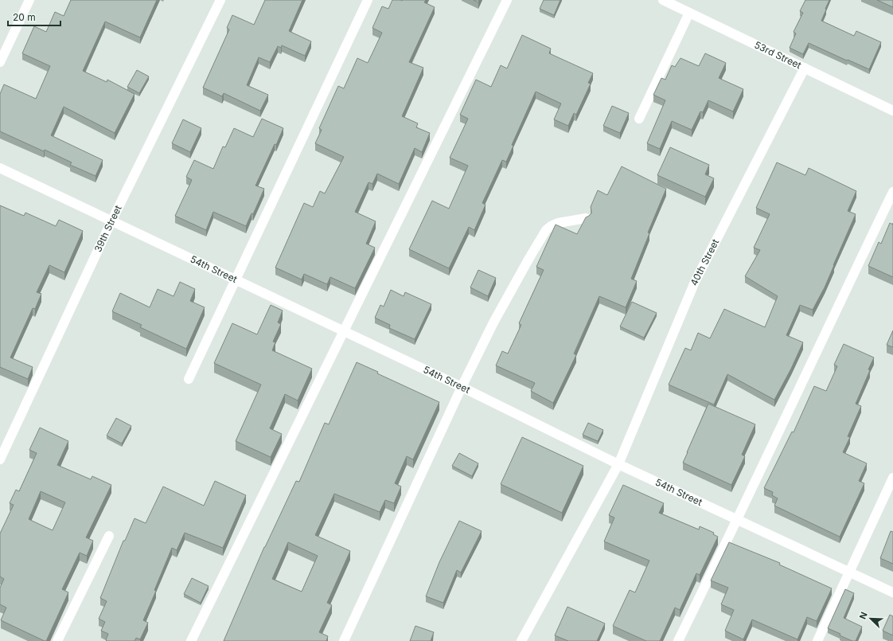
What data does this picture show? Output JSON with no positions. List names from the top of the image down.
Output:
{
  "streets": {
    "street": [
      "53rd Street",
      "39th Street",
      "40th Street",
      "54th Street"
    ]
  },
  "crossings": [
    ["53rd Street", "40th Street"],
    ["39th Street", "54th Street"],
    ["40th Street", "54th Street"]
  ],
  "scale_bar": "20 m",
  "north": "top left"
}
